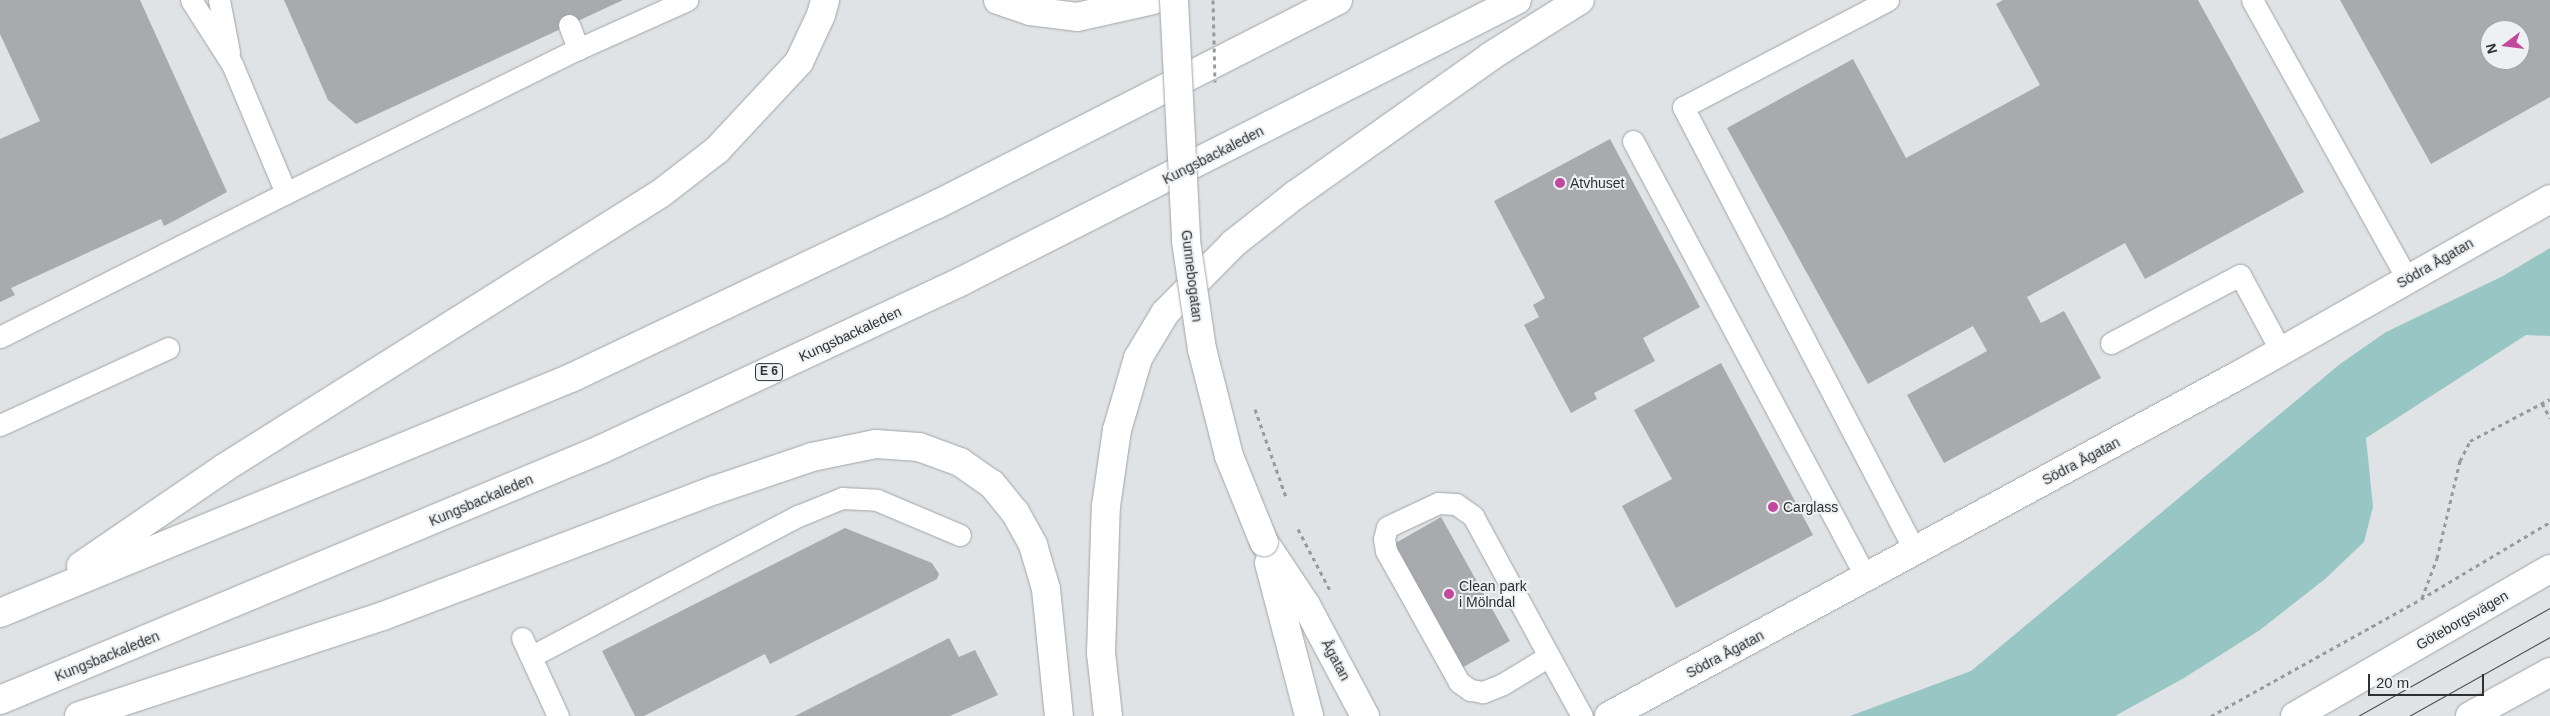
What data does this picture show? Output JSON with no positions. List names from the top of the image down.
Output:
{
  "streets": {
    "main road": [
      "Kungsbackaleden",
      "Södra Ågatan",
      "Gunnebogatan",
      "E 6",
      "Göteborgsvägen",
      "Ågatan"
    ]
  },
  "crossings": [
    ["Gunnebogatan", "Ågatan"]
  ],
  "places": ["Atvhuset", "Carglass", "Clean park i Mölndal"],
  "scale_bar": "20 m",
  "north": "left"
}
